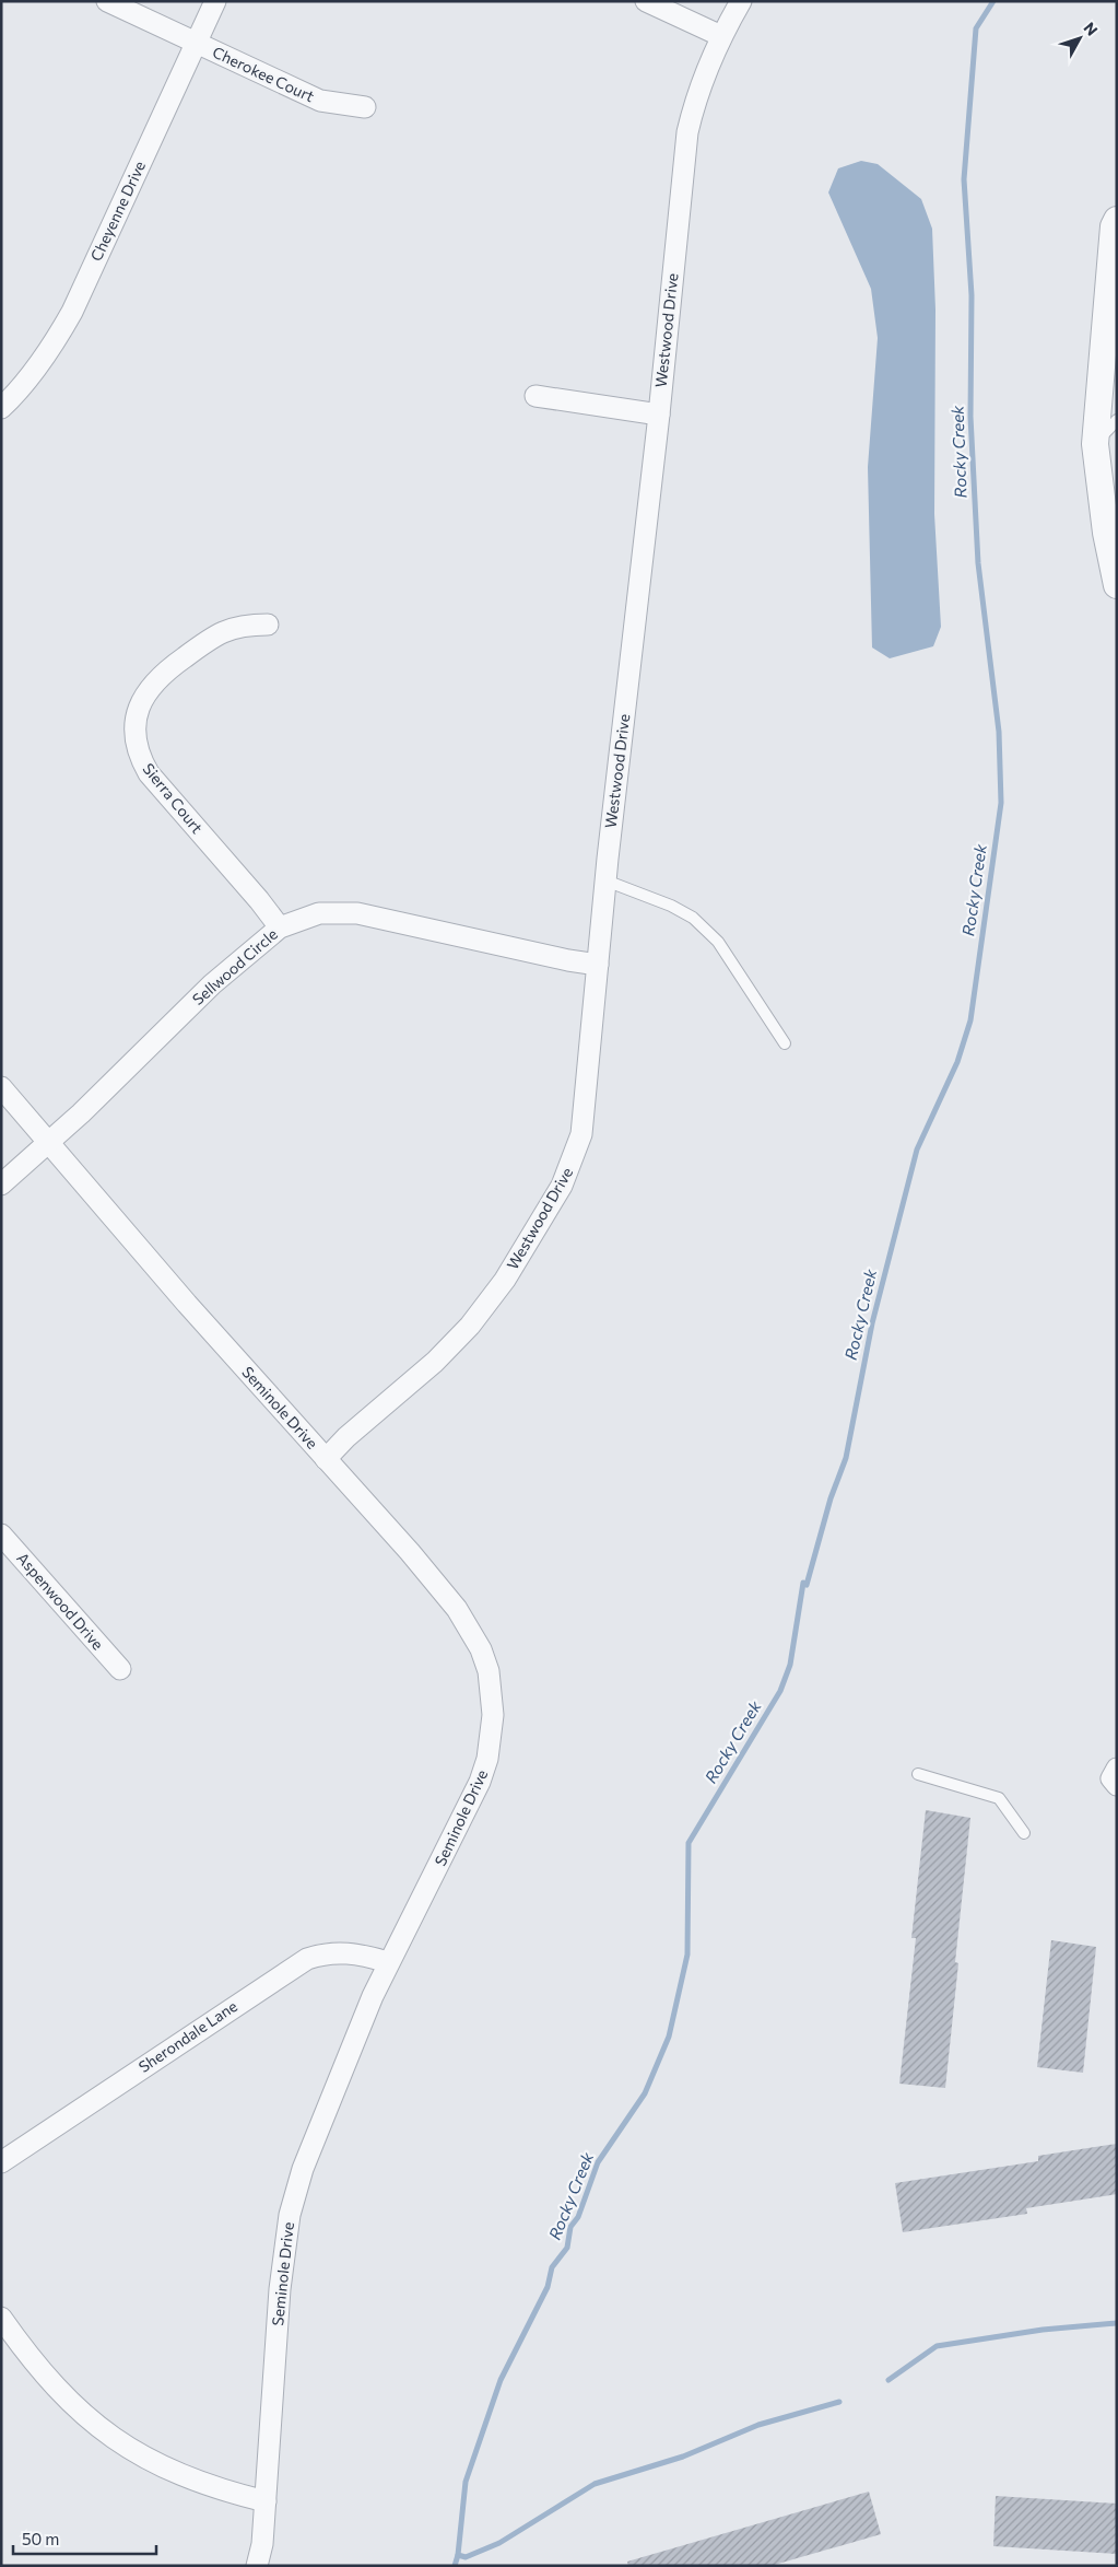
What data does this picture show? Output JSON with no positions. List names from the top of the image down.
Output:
{
  "streets": {
    "street": [
      "Cherokee Court",
      "Cheyenne Drive",
      "Westwood Drive",
      "Sierra Court",
      "Sellwood Circle",
      "Seminole Drive",
      "Aspenwood Drive",
      "Sherondale Lane"
    ]
  },
  "crossings": [
    ["Cherokee Court", "Cheyenne Drive"],
    ["Westwood Drive", "Sellwood Circle"],
    ["Westwood Drive", "Seminole Drive"],
    ["Sierra Court", "Sellwood Circle"],
    ["Sellwood Circle", "Seminole Drive"],
    ["Seminole Drive", "Sherondale Lane"]
  ],
  "water": ["Rocky Creek"],
  "scale_bar": "50 m",
  "north": "top right"
}
